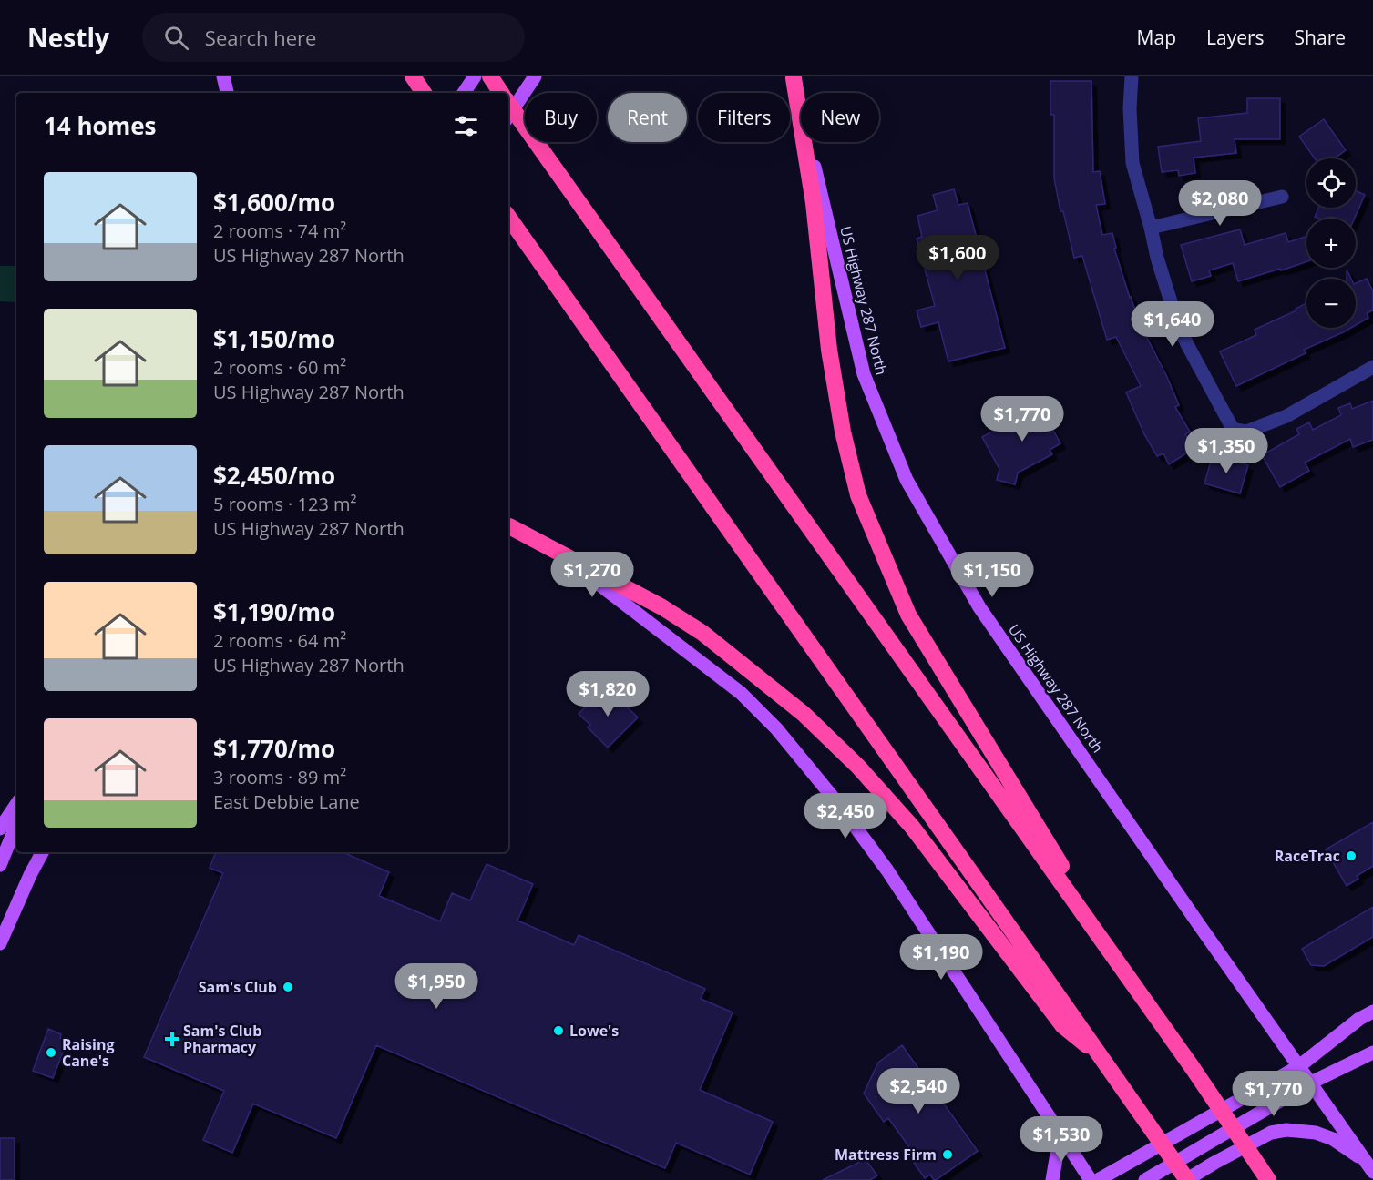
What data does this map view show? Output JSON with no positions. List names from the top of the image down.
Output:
{
  "streets": {
    "main road": ["US Highway 287 North"]
  },
  "places": {
    "other": [
      "RaceTrac",
      "Sam's Club",
      "Lowe's",
      "Raising Cane's",
      "Mattress Firm"
    ],
    "health": ["Sam's Club Pharmacy"]
  },
  "page": {
    "header": "Nestly",
    "search": "Search here",
    "nav": ["Map", "Layers", "Share"],
    "chip": [
      "Buy",
      "Rent",
      "Filters",
      "New"
    ],
    "heading": "14 homes",
    "map_buttons": ["+", "−"],
    "list": [
      {
        "name": "$1,600/mo",
        "note": "2 rooms · 74 m² · US Highway 287 North"
      },
      {
        "name": "$1,150/mo",
        "note": "2 rooms · 60 m² · US Highway 287 North"
      },
      {
        "name": "$2,450/mo",
        "note": "5 rooms · 123 m² · US Highway 287 North"
      },
      {
        "name": "$1,190/mo",
        "note": "2 rooms · 64 m² · US Highway 287 North"
      },
      {
        "name": "$1,770/mo",
        "note": "3 rooms · 89 m² · East Debbie Lane"
      }
    ],
    "price": [
      "$2,080",
      "$1,600",
      "$1,640",
      "$1,770",
      "$1,350",
      "$1,270",
      "$1,150",
      "$1,820",
      "$2,450",
      "$1,190",
      "$1,950",
      "$2,540",
      "$1,770",
      "$1,530"
    ]
  }
}
